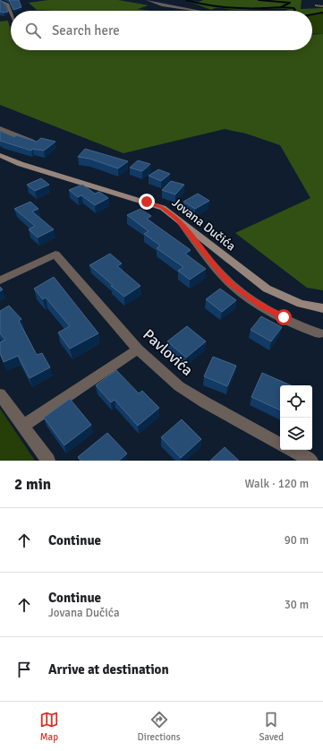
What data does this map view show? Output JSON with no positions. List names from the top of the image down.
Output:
{
  "streets": {
    "main road": ["Jovana Dučića"],
    "street": ["Pavlovića"]
  },
  "page": {
    "search": "Search here",
    "heading": ["2 min", "Walk · 120 m"],
    "list": [
      ["Continue", "90 m"],
      ["Continue", "Jovana Dučića", "30 m"],
      "Arrive at destination"
    ],
    "nav": ["Map", "Directions", "Saved"]
  }
}
